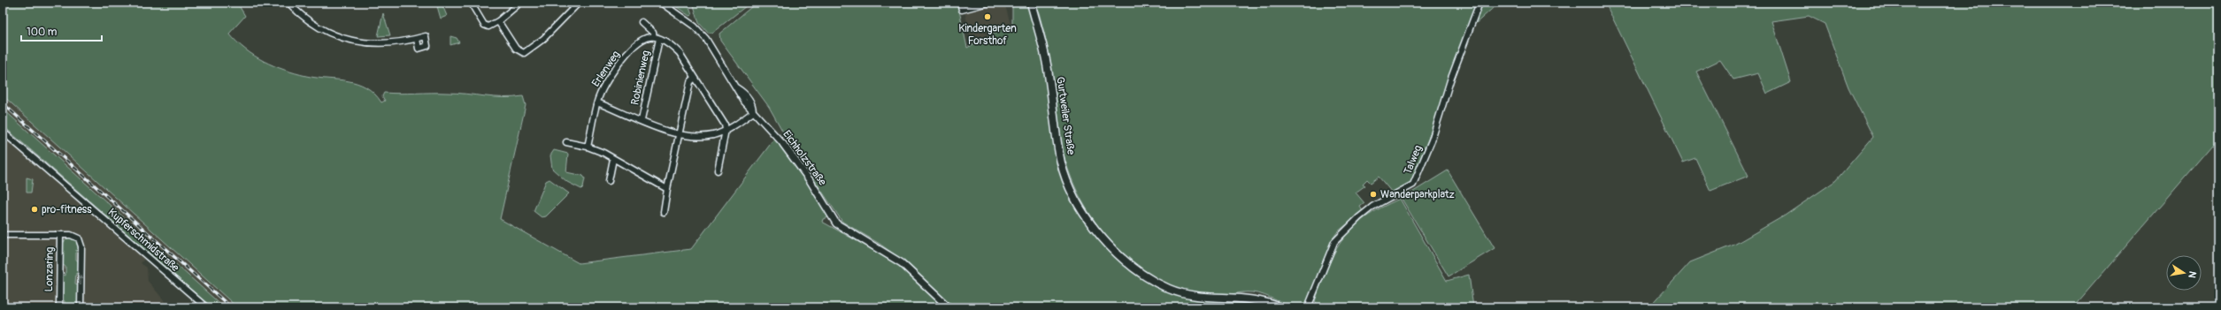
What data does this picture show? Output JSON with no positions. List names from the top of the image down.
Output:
{
  "streets": {
    "main road": ["Gurtweiler Straße"],
    "street": [
      "Erlenweg",
      "Robinienweg",
      "Eichholzstraße",
      "Talweg",
      "Kupferschmidstraße",
      "Lonzaring"
    ]
  },
  "crossings": [
    ["Erlenweg", "Robinienweg"],
    ["Robinienweg", "Eichholzstraße"]
  ],
  "places": ["Kindergarten Forsthof", "Wanderparkplatz", "pro-fitness"],
  "scale_bar": "100 m",
  "north": "right"
}
